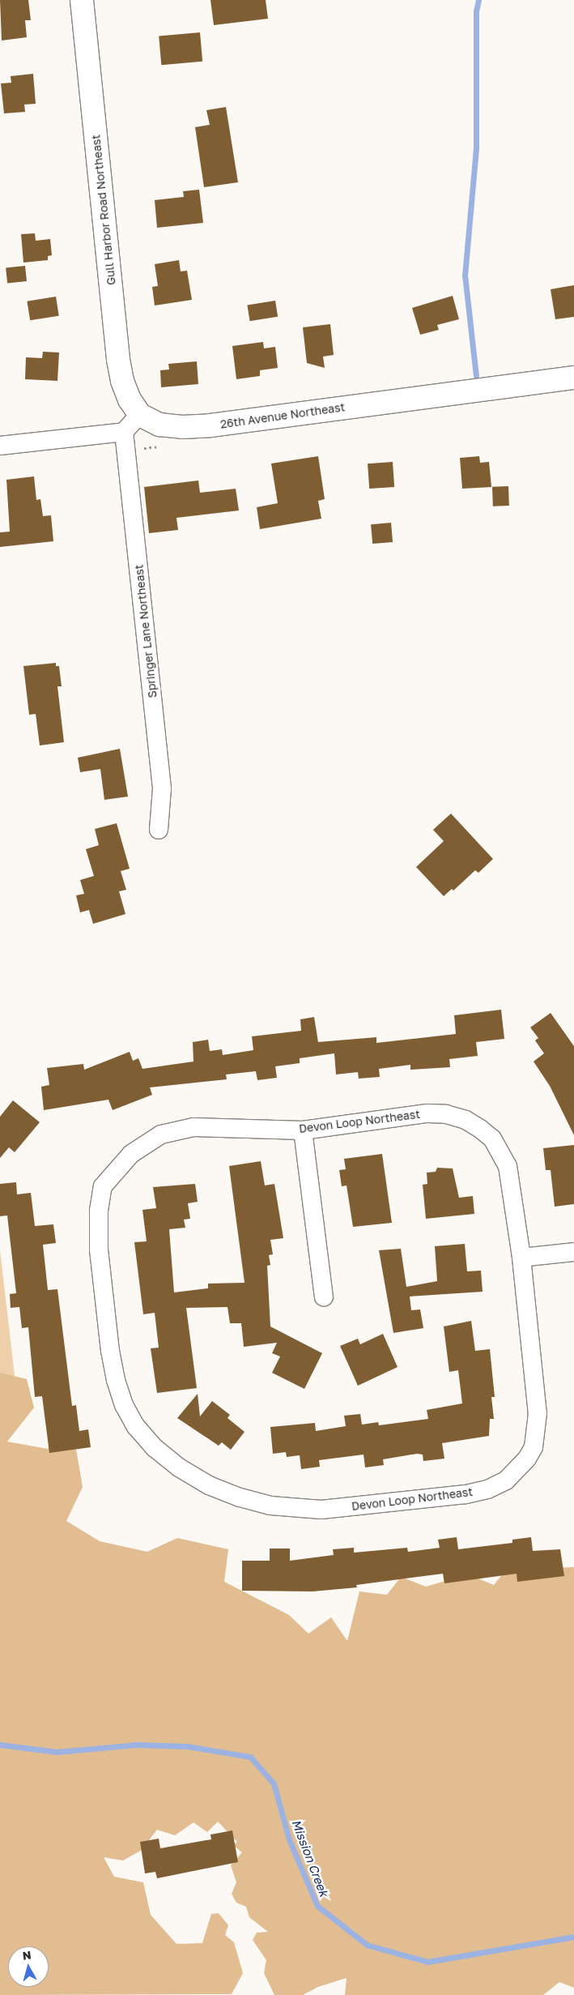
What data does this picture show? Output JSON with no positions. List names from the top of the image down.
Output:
{
  "streets": {
    "street": [
      "Gull Harbor Road Northeast",
      "26th Avenue Northeast",
      "Springer Lane Northeast",
      "Devon Loop Northeast"
    ]
  },
  "crossings": [
    ["Gull Harbor Road Northeast", "26th Avenue Northeast"]
  ],
  "water": ["Mission Creek"],
  "north": "top"
}
